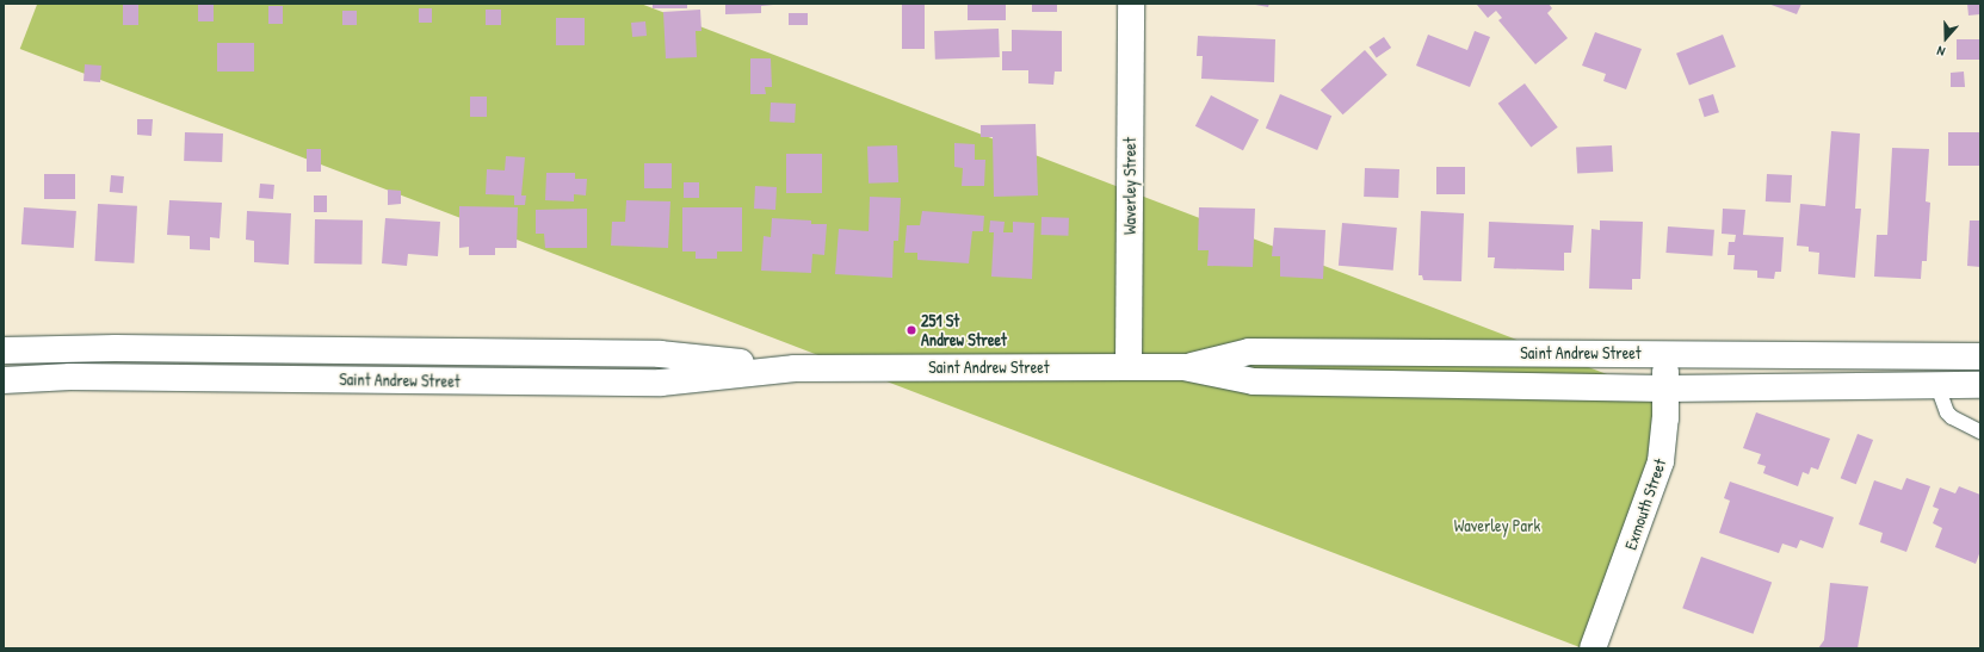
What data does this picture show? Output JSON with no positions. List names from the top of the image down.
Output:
{
  "streets": {
    "street": ["Waverley Street", "Saint Andrew Street", "Exmouth Street"]
  },
  "crossings": [
    ["Waverley Street", "Saint Andrew Street"],
    ["Saint Andrew Street", "Exmouth Street"]
  ],
  "parks": ["Waverley Park"],
  "places": ["251 St Andrew Street"],
  "north": "bottom"
}
